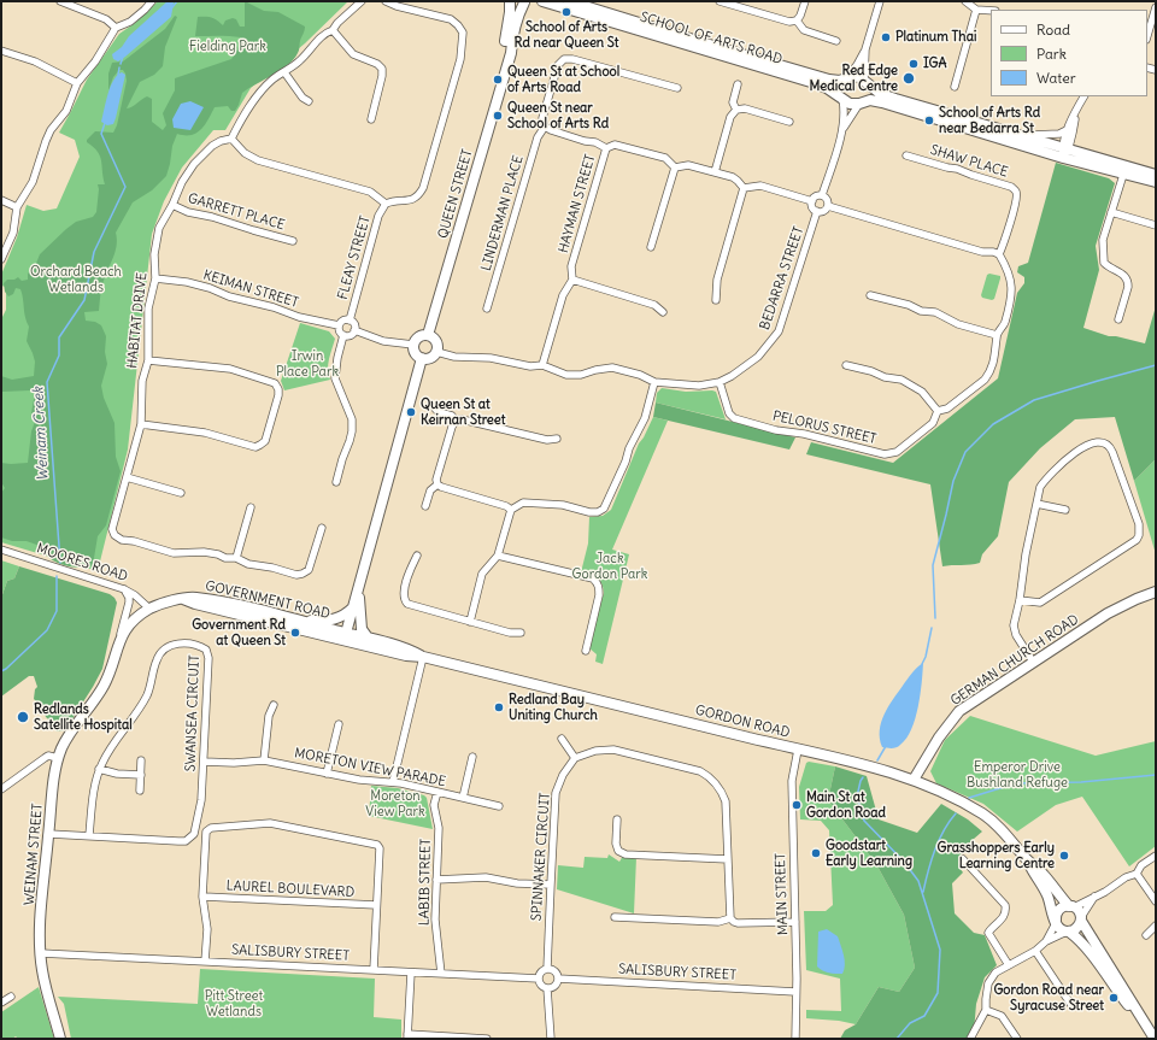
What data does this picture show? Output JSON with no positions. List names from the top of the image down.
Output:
{
  "streets": {
    "street": [
      "SCHOOL OF ARTS ROAD",
      "SHAW PLACE",
      "QUEEN STREET",
      "HAYMAN STREET",
      "GARRETT PLACE",
      "LINDERMAN PLACE",
      "FLEAY STREET",
      "BEDARRA STREET",
      "KEIMAN STREET",
      "HABITAT DRIVE",
      "PELORUS STREET",
      "MOORES ROAD",
      "GOVERNMENT ROAD",
      "GERMAN CHURCH ROAD",
      "SWANSEA CIRCUIT",
      "GORDON ROAD",
      "MORETON VIEW PARADE",
      "WEINAM STREET",
      "SPINNAKER CIRCUIT",
      "LABIB STREET",
      "LAUREL BOULEVARD",
      "MAIN STREET",
      "SALISBURY STREET"
    ]
  },
  "crossings": [
    ["SHAW PLACE", "PELORUS STREET"],
    ["QUEEN STREET", "BEDARRA STREET"],
    ["HAYMAN STREET", "BEDARRA STREET"],
    ["GARRETT PLACE", "HABITAT DRIVE"],
    ["FLEAY STREET", "KEIMAN STREET"],
    ["BEDARRA STREET", "PELORUS STREET"],
    ["KEIMAN STREET", "HABITAT DRIVE"],
    ["MOORES ROAD", "GOVERNMENT ROAD"],
    ["GOVERNMENT ROAD", "GORDON ROAD"],
    ["GOVERNMENT ROAD", "WEINAM STREET"],
    ["GERMAN CHURCH ROAD", "GORDON ROAD"],
    ["SWANSEA CIRCUIT", "MORETON VIEW PARADE"],
    ["SWANSEA CIRCUIT", "WEINAM STREET"],
    ["GORDON ROAD", "MAIN STREET"],
    ["MORETON VIEW PARADE", "LABIB STREET"],
    ["WEINAM STREET", "SALISBURY STREET"],
    ["SPINNAKER CIRCUIT", "SALISBURY STREET"],
    ["LABIB STREET", "SALISBURY STREET"],
    ["MAIN STREET", "SALISBURY STREET"]
  ],
  "water": ["Weinam Creek"],
  "parks": [
    "Fielding Park",
    "Orchard Beach Wetlands",
    "Irwin Place Park",
    "Jack Gordon Park",
    "Emperor Drive Bushland Refuge",
    "Moreton View Park",
    "Pitt Street Wetlands"
  ],
  "places": [
    "School of Arts Rd near Queen St",
    "Platinum Thai",
    "IGA",
    "Red Edge Medical Centre",
    "Queen St at School of Arts Road",
    "Queen St near School of Arts Rd",
    "School of Arts Rd near Bedarra St",
    "Queen St at Keirnan Street",
    "Government Rd at Queen St",
    "Redland Bay Uniting Church",
    "Redlands Satellite Hospital",
    "Main St at Gordon Road",
    "Goodstart Early Learning",
    "Grasshoppers Early Learning Centre",
    "Gordon Road near Syracuse Street"
  ],
  "legend": ["Road", "Park", "Water"]
}
